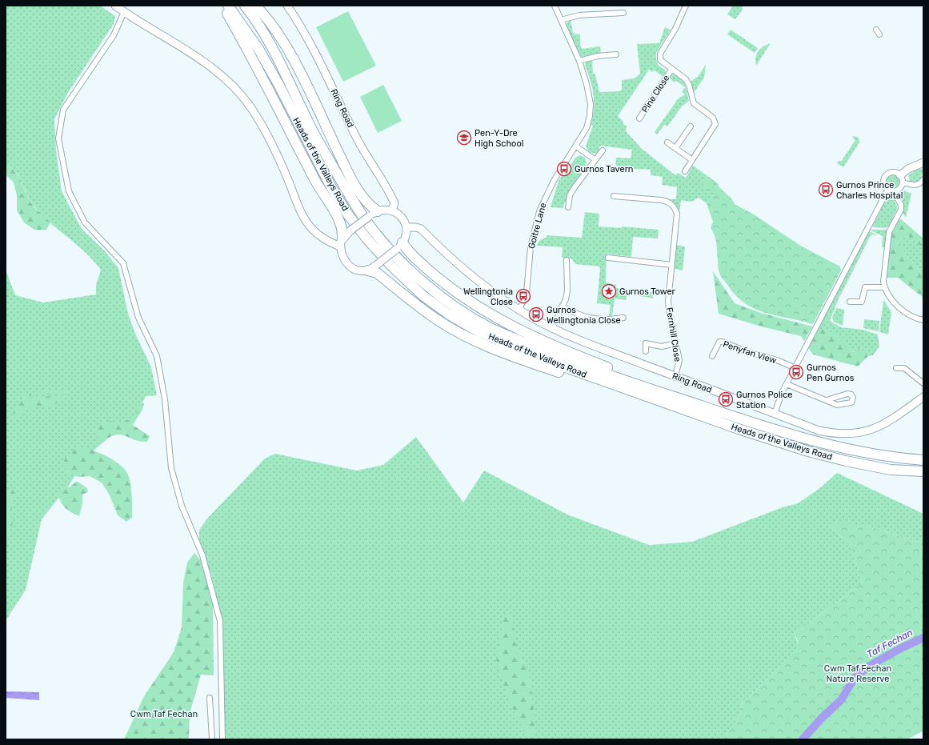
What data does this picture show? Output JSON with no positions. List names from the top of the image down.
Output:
{
  "streets": {
    "highway": ["Heads of the Valleys Road"],
    "street": [
      "Pine Close",
      "Ring Road",
      "Goitre Lane",
      "Fernhill Close",
      "Penyfan View"
    ]
  },
  "crossings": [
    ["Ring Road", "Goitre Lane"],
    ["Ring Road", "Fernhill Close"]
  ],
  "water": ["Taf Fechan"],
  "parks": ["Cwm Taf Fechan Nature Reserve", "Cwm Taf Fechan"],
  "places": {
    "school or university": ["Pen-Y-Dre High School"],
    "bus stop": [
      "Gurnos Tavern",
      "Gurnos Prince Charles Hospital",
      "Wellingtonia Close",
      "Gurnos Wellingtonia Close",
      "Gurnos Pen Gurnos",
      "Gurnos Police Station"
    ],
    "place": ["Gurnos Tower"]
  }
}
